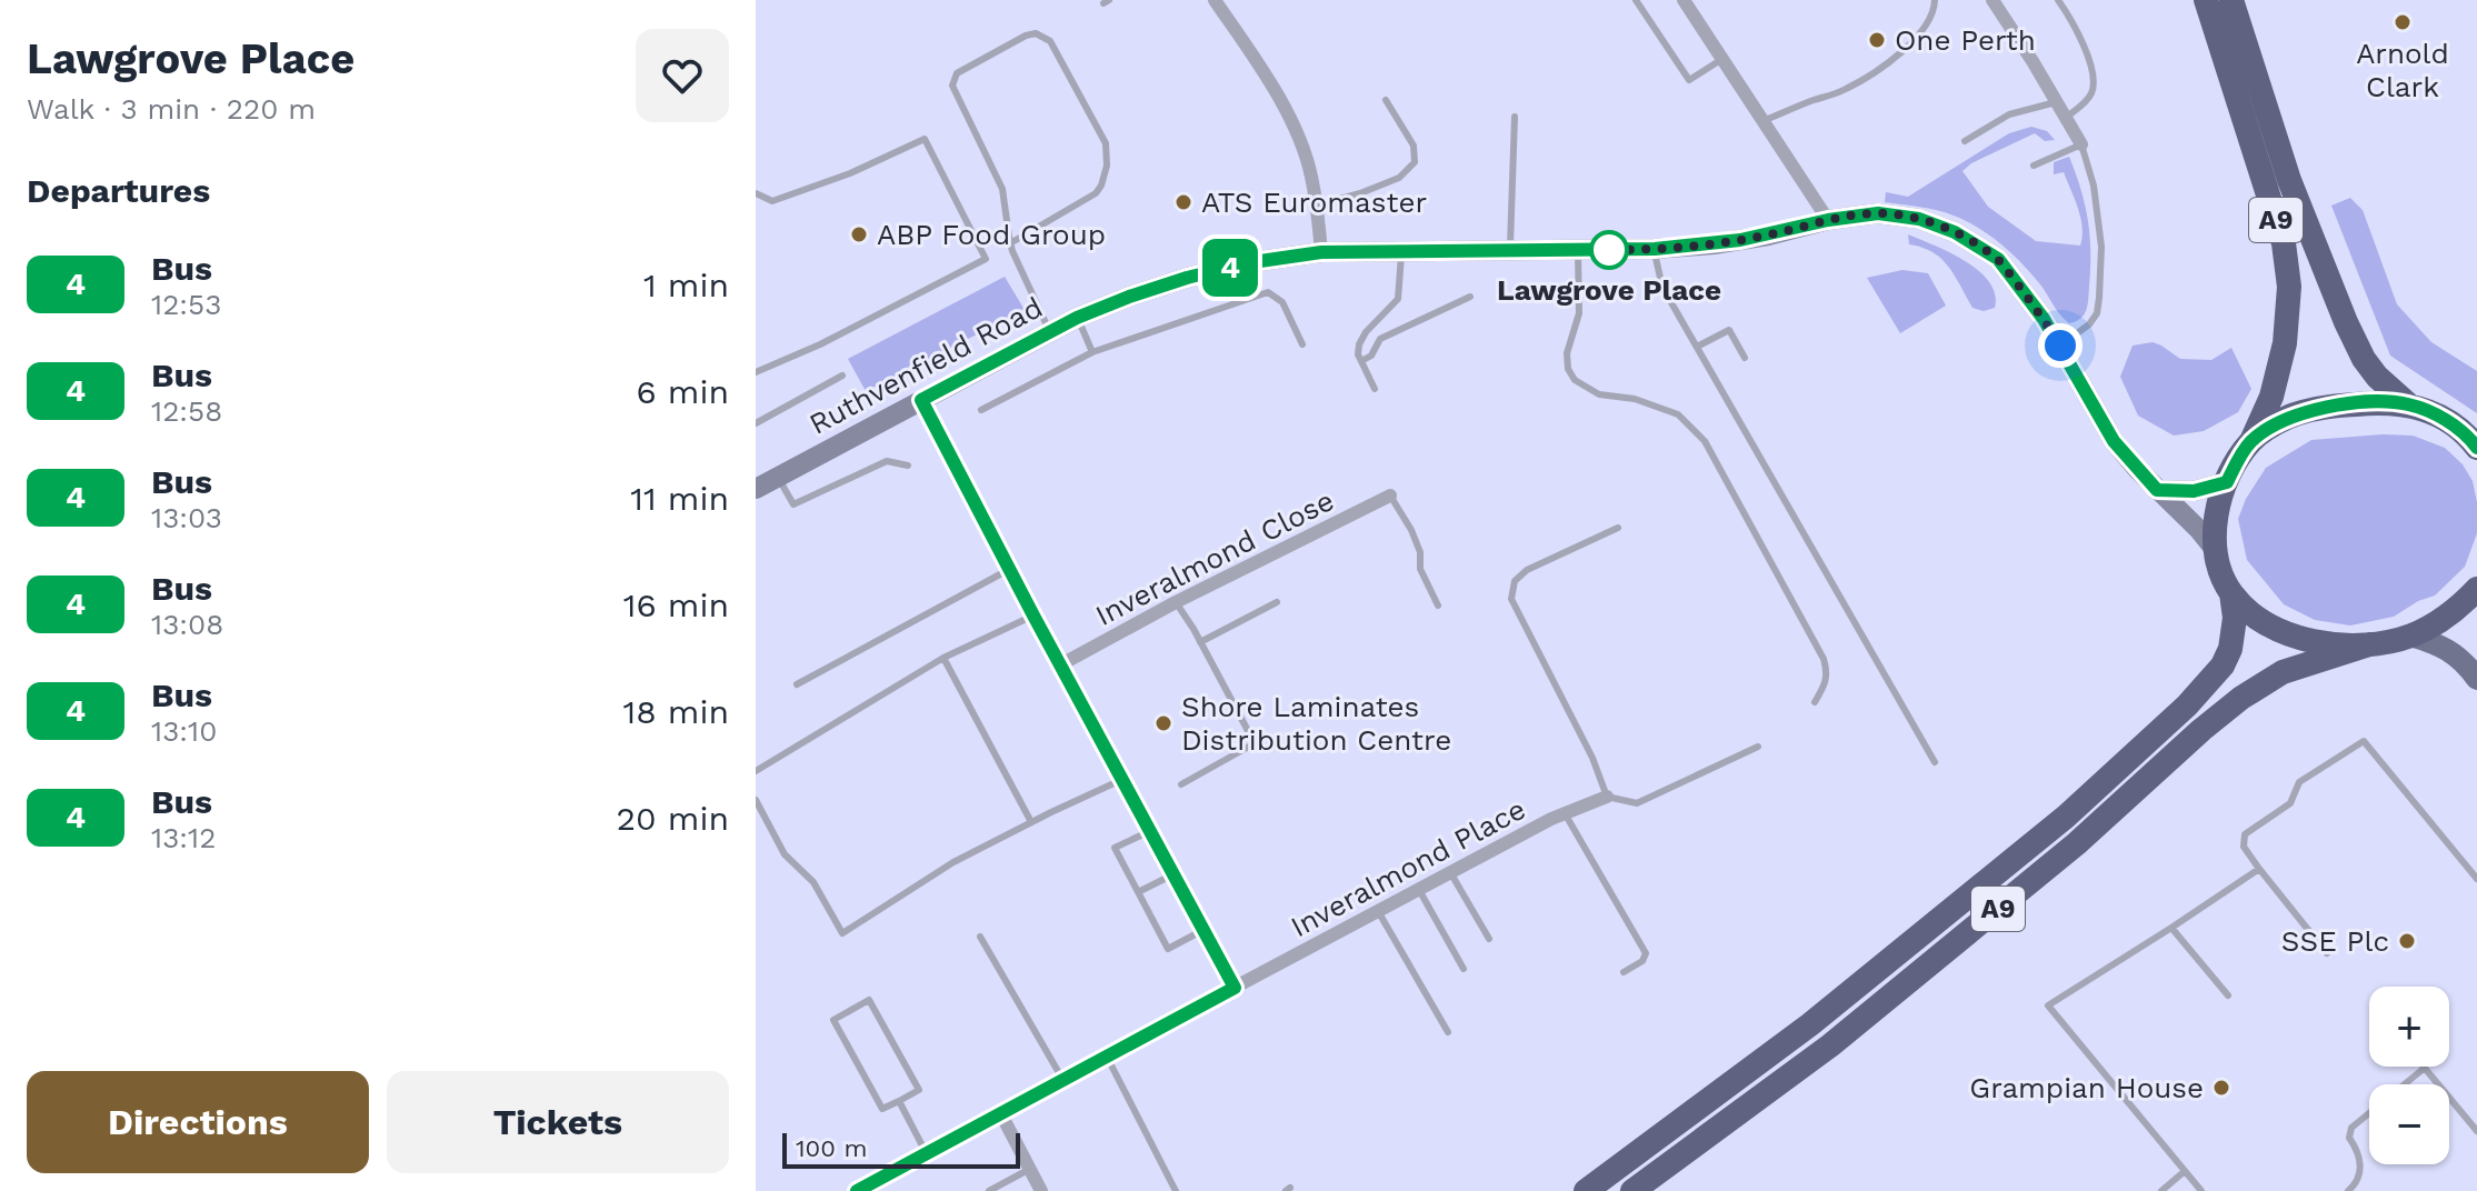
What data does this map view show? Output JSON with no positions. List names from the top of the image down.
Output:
{
  "streets": {
    "highway": ["A9"],
    "street": ["Ruthvenfield Road", "Inveralmond Close", "Inveralmond Place"]
  },
  "places": [
    "Arnold Clark",
    "One Perth",
    "ATS Euromaster",
    "ABP Food Group",
    "Lawgrove Place",
    "Shore Laminates Distribution Centre",
    "SSE Plc",
    "Grampian House"
  ],
  "lines": ["bus line 4"],
  "scale_bar": "100 m",
  "page": {
    "heading": [
      ["Lawgrove Place", "Walk · 3 min · 220 m"],
      "Departures"
    ],
    "on_map": "4",
    "list": [
      {
        "mark": "4",
        "name": "Bus",
        "note": "12:53",
        "value": "1 min"
      },
      {
        "mark": "4",
        "name": "Bus",
        "note": "12:58",
        "value": "6 min"
      },
      {
        "mark": "4",
        "name": "Bus",
        "note": "13:03",
        "value": "11 min"
      },
      {
        "mark": "4",
        "name": "Bus",
        "note": "13:08",
        "value": "16 min"
      },
      {
        "mark": "4",
        "name": "Bus",
        "note": "13:10",
        "value": "18 min"
      },
      {
        "mark": "4",
        "name": "Bus",
        "note": "13:12",
        "value": "20 min"
      }
    ],
    "map_buttons": ["+", "−"],
    "buttons": ["Directions", "Tickets"],
    "scale": "100 m"
  }
}
